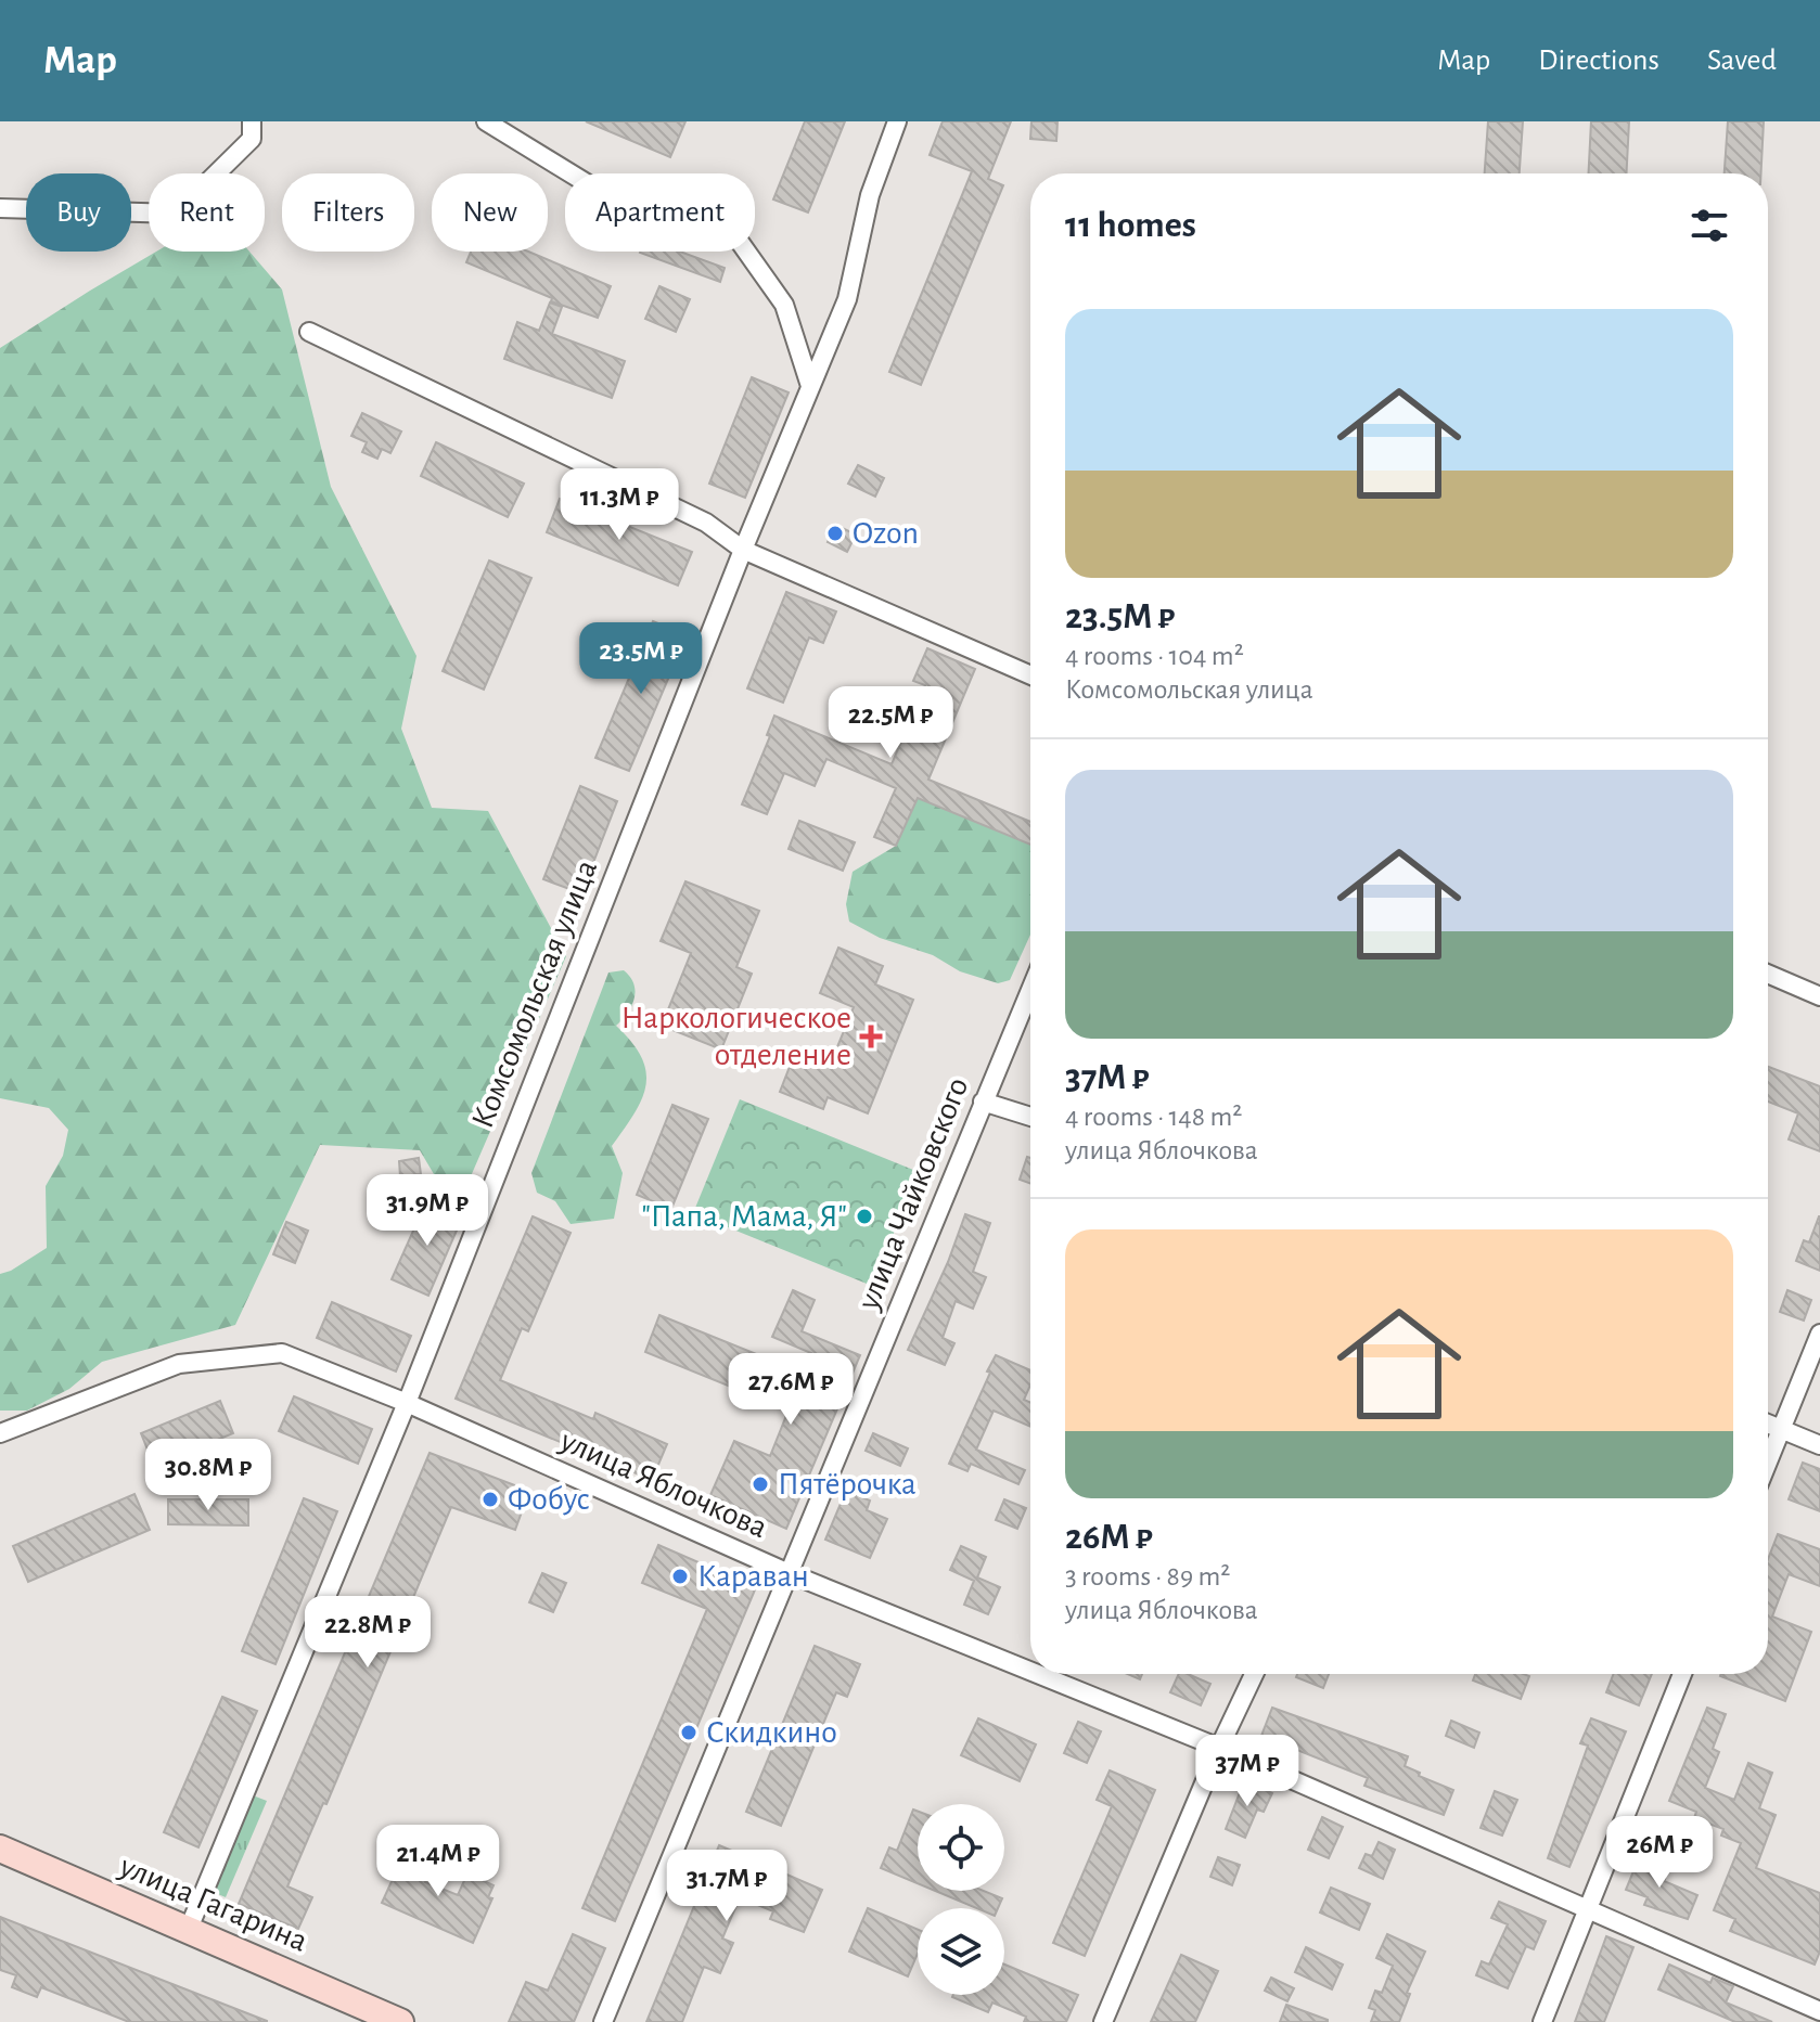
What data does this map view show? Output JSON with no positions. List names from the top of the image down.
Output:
{
  "streets": {
    "street": [
      "Комсомольская улица",
      "улица Чайковского",
      "улица Яблочкова",
      "улица Гагарина"
    ]
  },
  "crossings": [
    ["Комсомольская улица", "улица Яблочкова"],
    ["Комсомольская улица", "улица Гагарина"],
    ["улица Чайковского", "улица Яблочкова"]
  ],
  "places": {
    "other": [
      "Ozon",
      "\"Папа, Мама, Я\"",
      "Пятёрочка",
      "Фобус",
      "Караван",
      "Скидкино"
    ],
    "health": ["Наркологическое отделение"]
  },
  "page": {
    "header": "Map",
    "nav": ["Map", "Directions", "Saved"],
    "chip": [
      "Buy",
      "Rent",
      "Filters",
      "New",
      "Apartment"
    ],
    "heading": "11 homes",
    "list": [
      {
        "name": "23.5M ₽",
        "note": "4 rooms · 104 m² · Комсомольская улица"
      },
      {
        "name": "37M ₽",
        "note": "4 rooms · 148 m² · улица Яблочкова"
      },
      {
        "name": "26M ₽",
        "note": "3 rooms · 89 m² · улица Яблочкова"
      }
    ],
    "price": [
      "11.3M ₽",
      "23.5M ₽",
      "22.5M ₽",
      "31.9M ₽",
      "27.6M ₽",
      "30.8M ₽",
      "22.8M ₽",
      "37M ₽",
      "26M ₽",
      "21.4M ₽",
      "31.7M ₽"
    ]
  }
}
